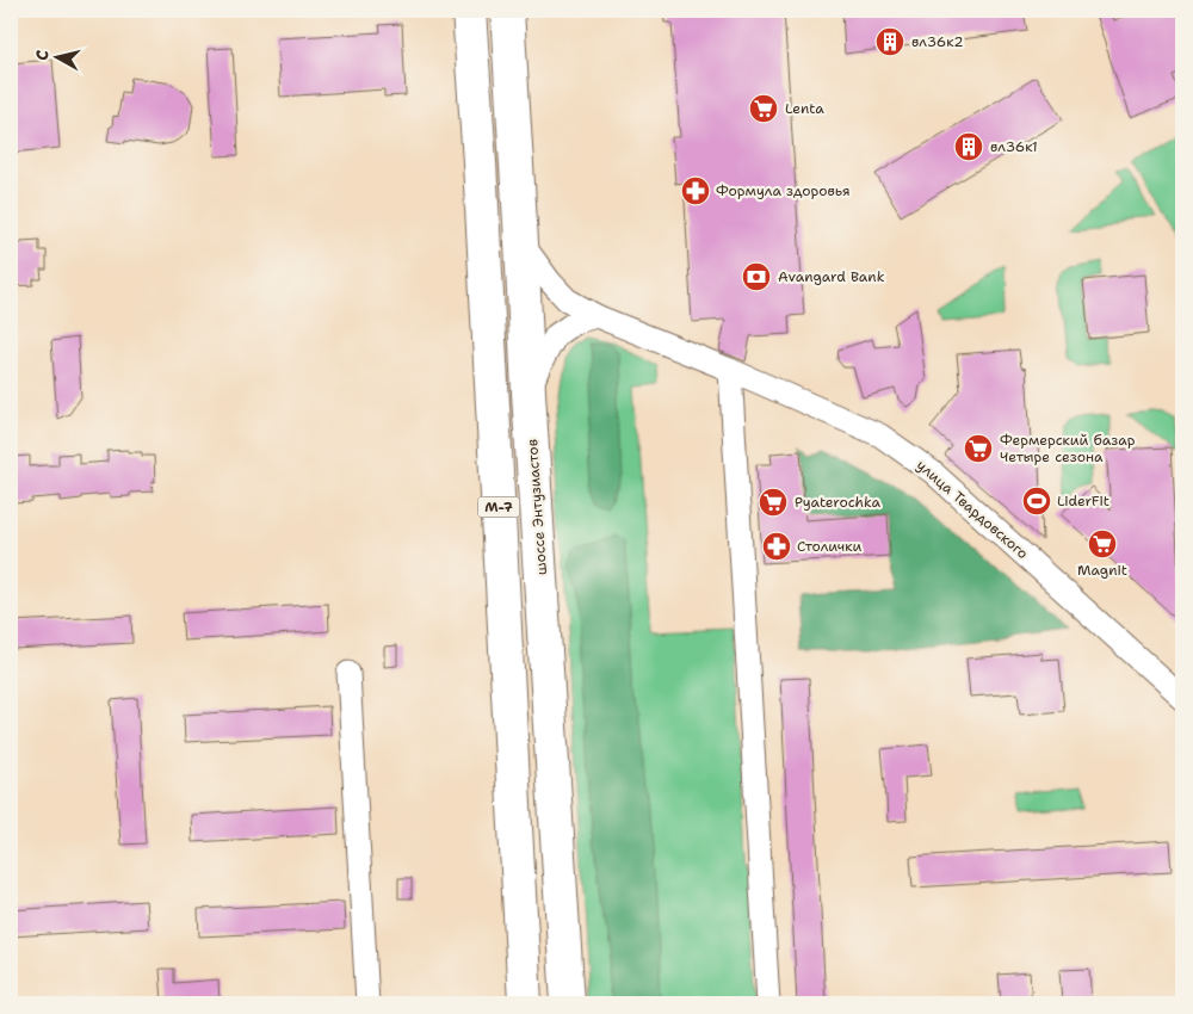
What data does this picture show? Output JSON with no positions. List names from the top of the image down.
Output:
{
  "streets": {
    "highway": ["М-7", "шоссе Энтузиастов"],
    "street": ["улица Твардовского"]
  },
  "crossings": [
    ["шоссе Энтузиастов", "улица Твардовского"]
  ],
  "places": {
    "building": ["вл36к2", "вл36к1"],
    "supermarket": [
      "Lenta",
      "Фермерский базар Четыре сезона",
      "Pyaterochka",
      "Magnit"
    ],
    "pharmacy": ["Формула здоровья", "Столички"],
    "bank": ["Avangard Bank"],
    "sports": ["LiderFit"]
  },
  "north": "left"
}
